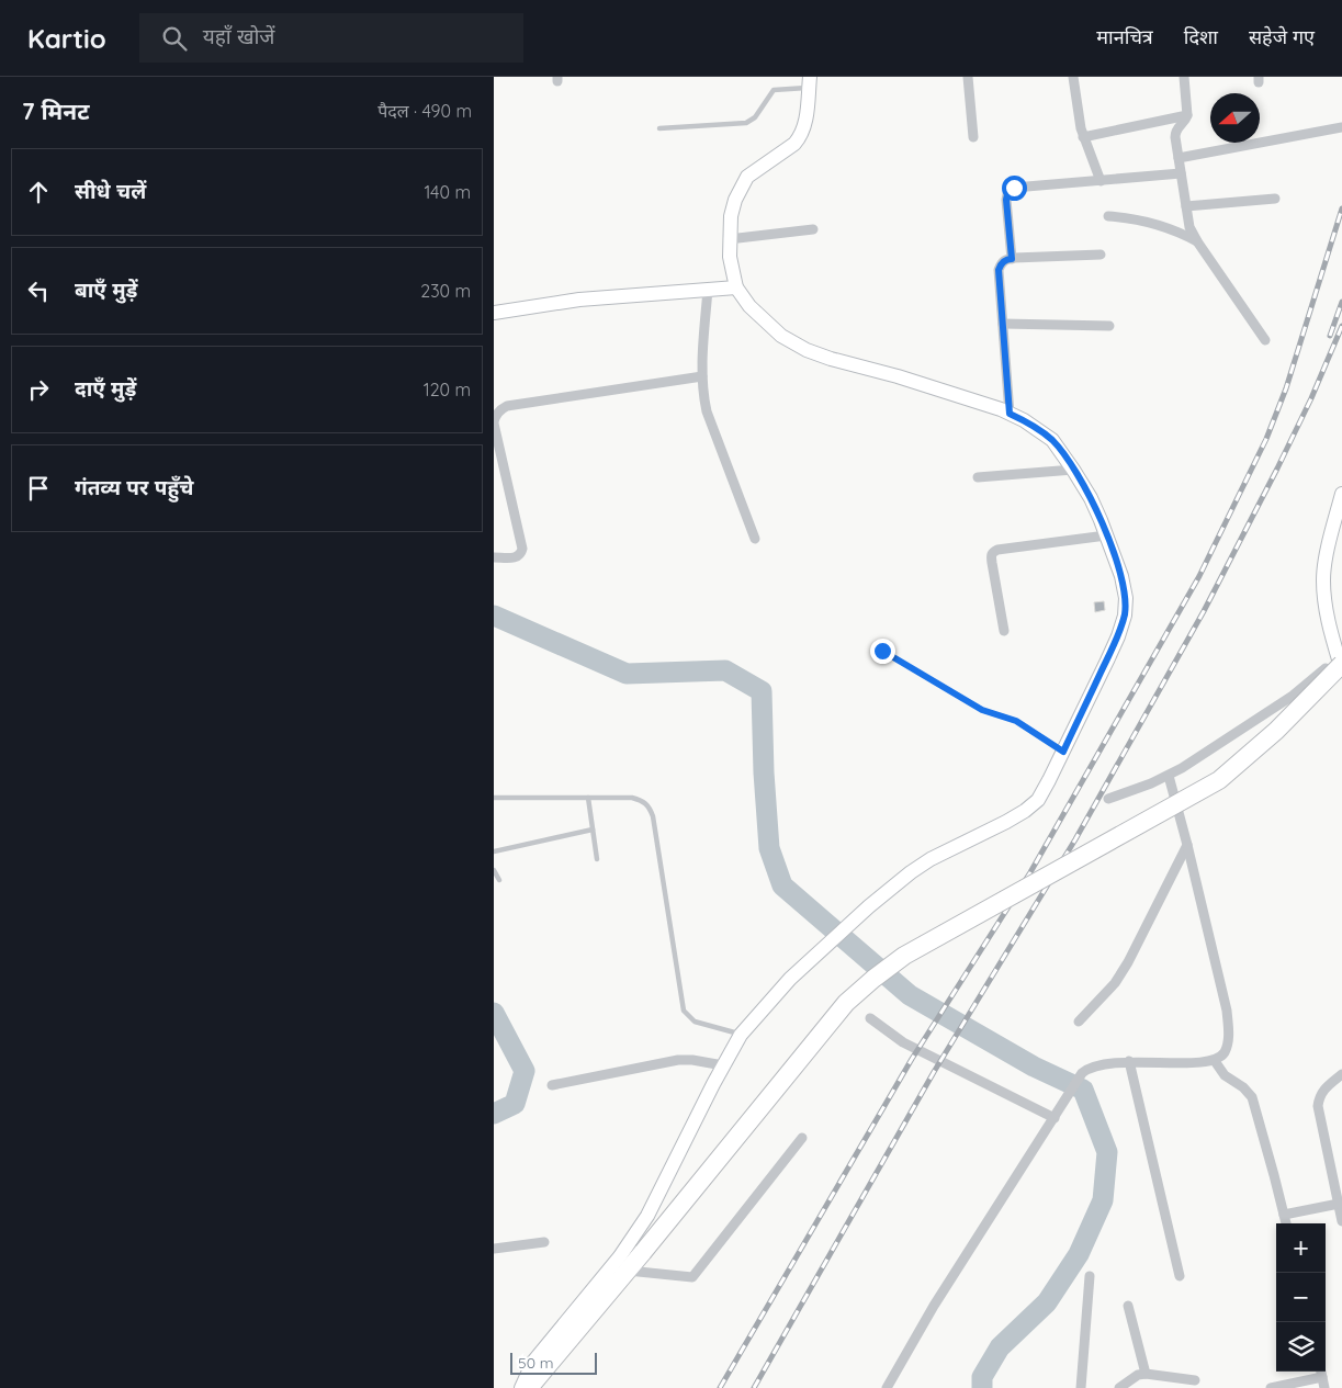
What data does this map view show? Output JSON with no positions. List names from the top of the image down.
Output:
{
  "scale_bar": "50 m",
  "north": "left",
  "page": {
    "header": "Kartio",
    "search": "यहाँ खोजें",
    "nav": ["मानचित्र", "दिशा", "सहेजे गए"],
    "heading": ["7 मिनट", "पैदल · 490 m"],
    "list": [
      ["सीधे चलें", "140 m"],
      ["बाएँ मुड़ें", "230 m"],
      ["दाएँ मुड़ें", "120 m"],
      "गंतव्य पर पहुँचे"
    ],
    "map_buttons": ["+", "−"],
    "scale": "50 m"
  }
}
